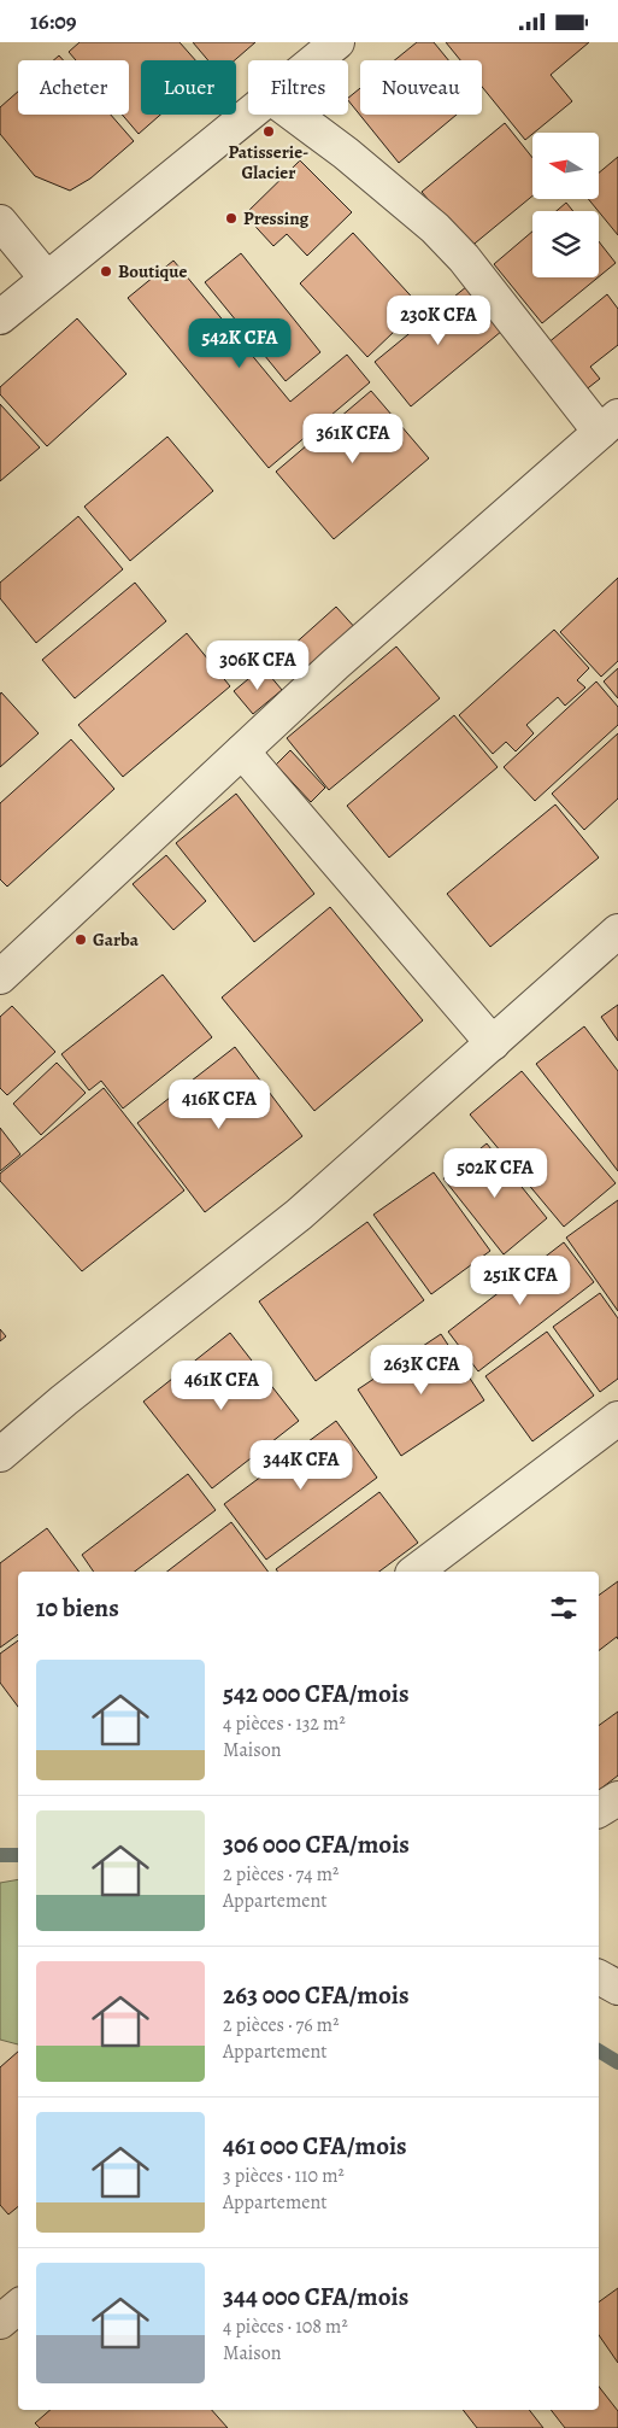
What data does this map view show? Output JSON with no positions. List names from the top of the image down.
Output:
{
  "places": [
    "Patisserie- Glacier",
    "Pressing",
    "Boutique",
    "Garba"
  ],
  "north": "left",
  "page": {
    "status": "16:09",
    "chip": [
      "Acheter",
      "Louer",
      "Filtres",
      "Nouveau"
    ],
    "price": [
      "230K CFA",
      "542K CFA",
      "361K CFA",
      "306K CFA",
      "416K CFA",
      "502K CFA",
      "251K CFA",
      "263K CFA",
      "461K CFA",
      "344K CFA"
    ],
    "heading": "10 biens",
    "list": [
      {
        "name": "542 000 CFA/mois",
        "note": "4 pièces · 132 m² · Maison"
      },
      {
        "name": "306 000 CFA/mois",
        "note": "2 pièces · 74 m² · Appartement"
      },
      {
        "name": "263 000 CFA/mois",
        "note": "2 pièces · 76 m² · Appartement"
      },
      {
        "name": "461 000 CFA/mois",
        "note": "3 pièces · 110 m² · Appartement"
      },
      {
        "name": "344 000 CFA/mois",
        "note": "4 pièces · 108 m² · Maison"
      }
    ]
  }
}
